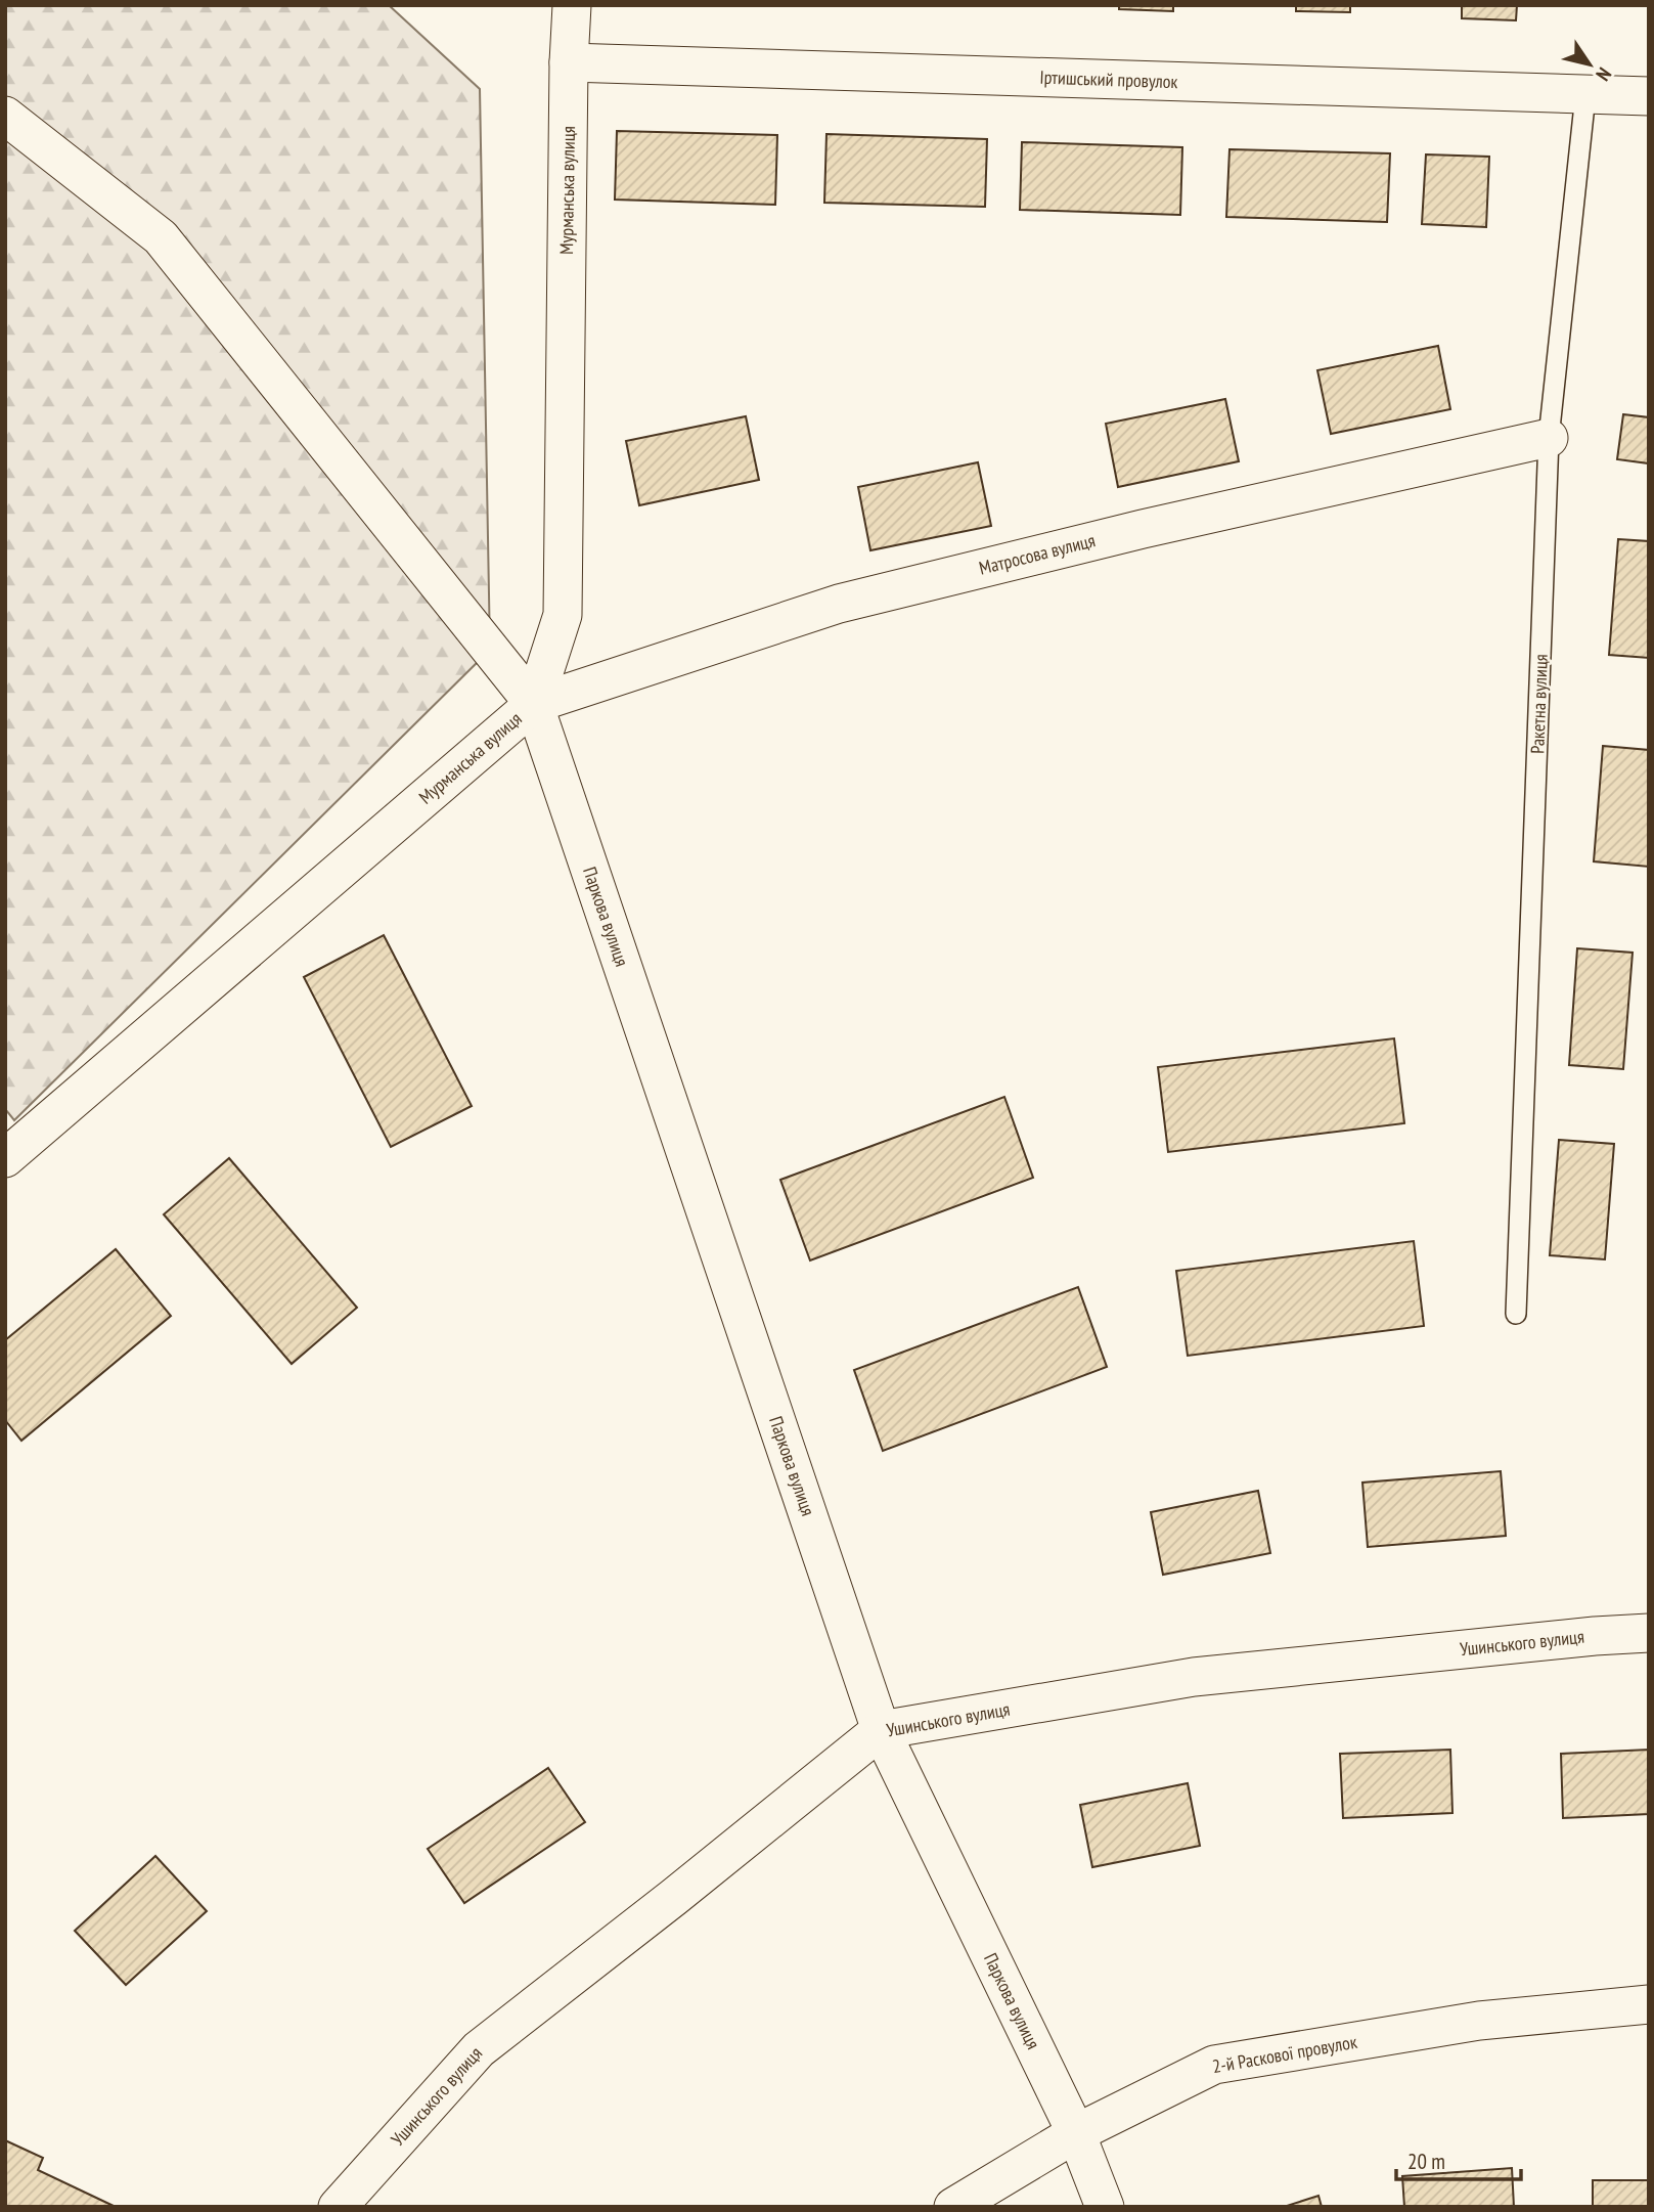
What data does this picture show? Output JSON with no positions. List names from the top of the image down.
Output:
{
  "streets": {
    "street": [
      "Іртишський провулок",
      "Мурманська вулиця",
      "Матросова вулиця",
      "Паркова вулиця",
      "Ушинського вулиця",
      "2-й Раскової провулок"
    ],
    "lane": ["Ракетна вулиця"]
  },
  "crossings": [
    ["Іртишський провулок", "Мурманська вулиця"],
    ["Іртишський провулок", "Ракетна вулиця"],
    ["Мурманська вулиця", "Матросова вулиця"],
    ["Мурманська вулиця", "Паркова вулиця"],
    ["Матросова вулиця", "Ракетна вулиця"],
    ["Матросова вулиця", "Паркова вулиця"],
    ["Паркова вулиця", "Ушинського вулиця"],
    ["Паркова вулиця", "2-й Раскової провулок"]
  ],
  "scale_bar": "20 m",
  "north": "bottom right"
}
